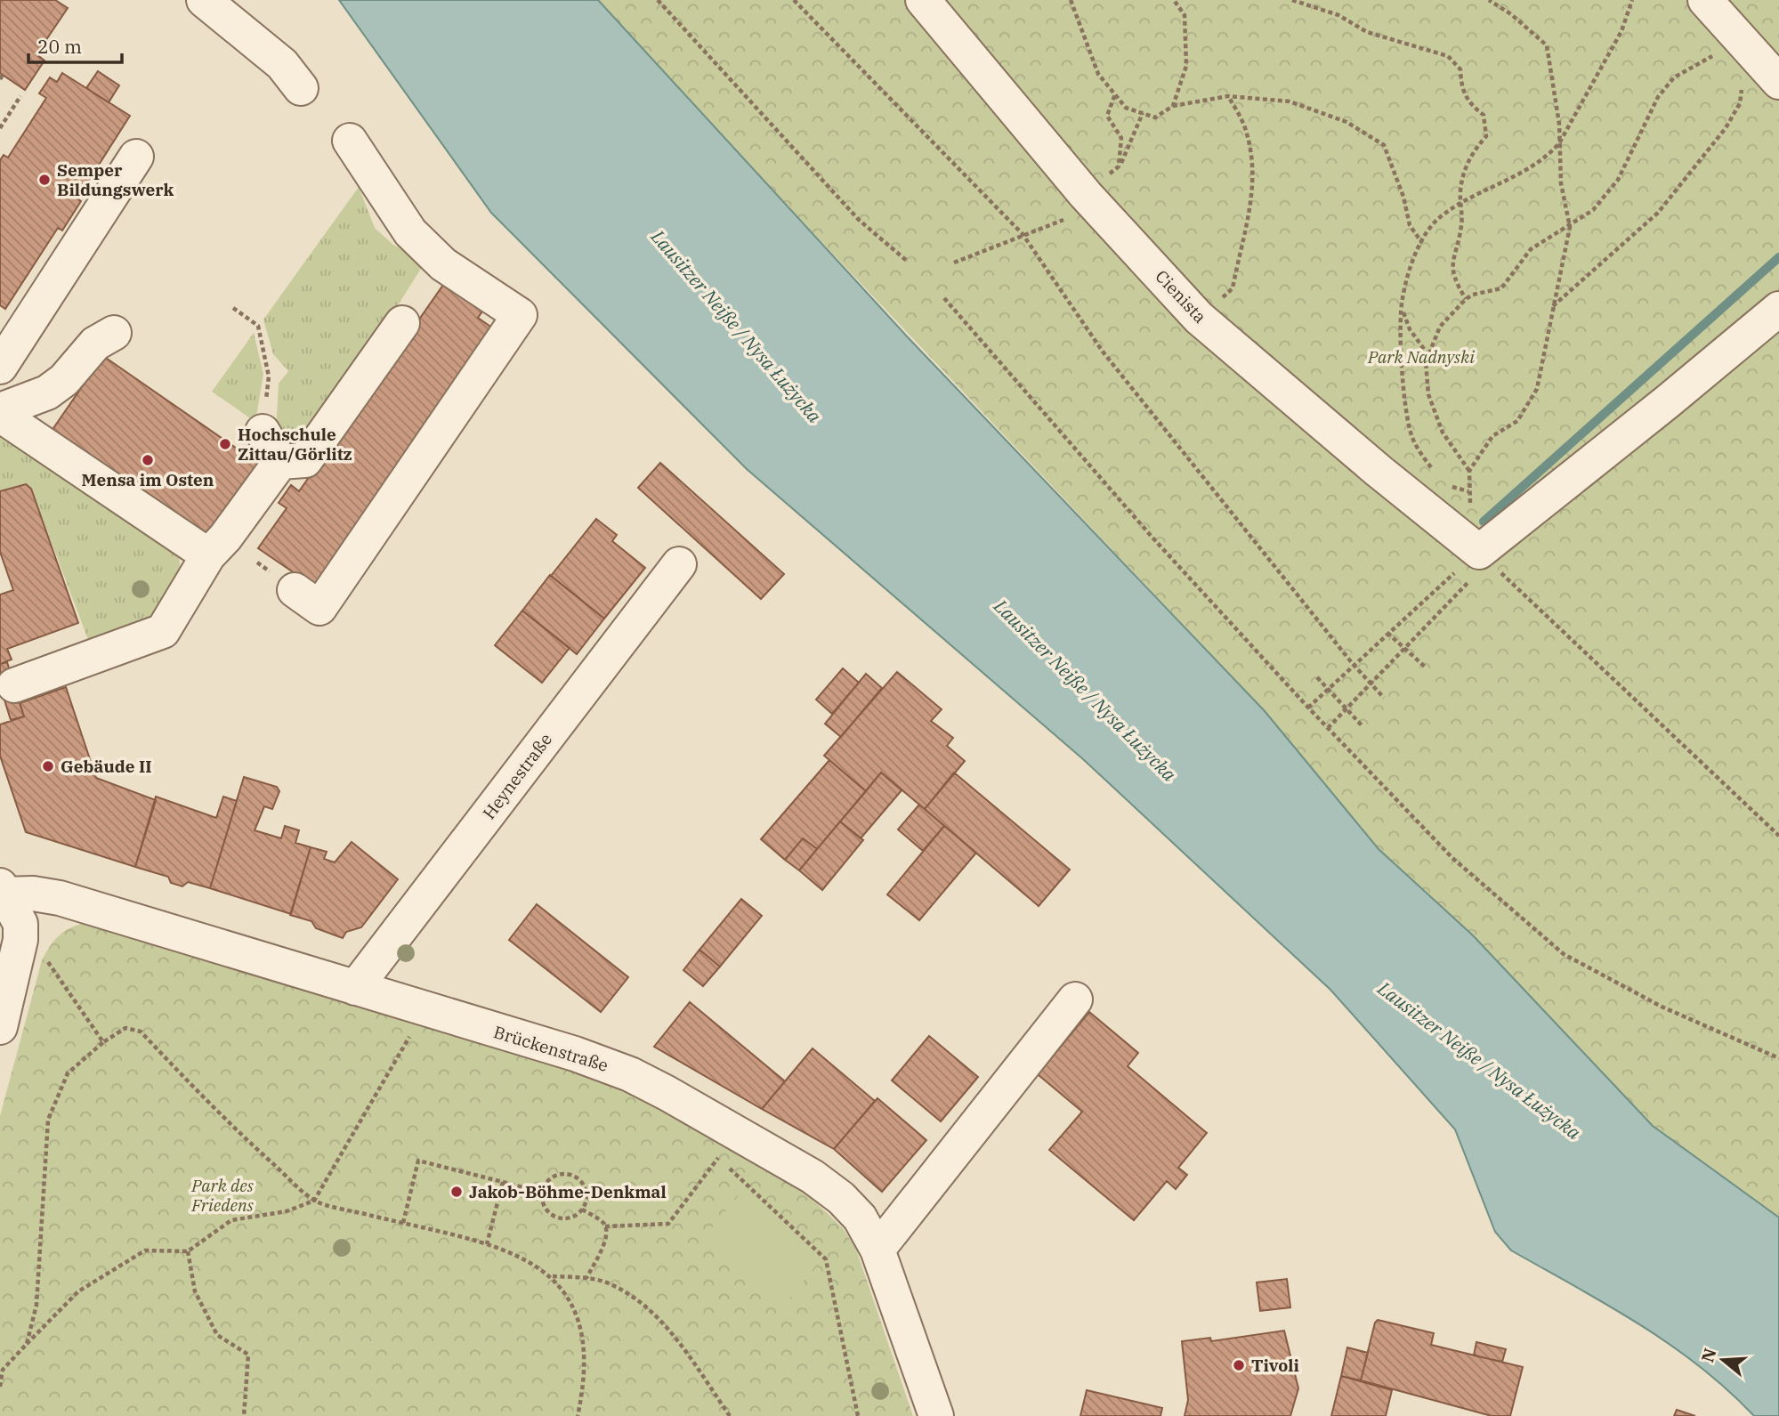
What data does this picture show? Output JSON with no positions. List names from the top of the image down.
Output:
{
  "streets": {
    "street": ["Cienista", "Heynestraße", "Brückenstraße"]
  },
  "crossings": [
    ["Heynestraße", "Brückenstraße"]
  ],
  "water": ["Lausitzer Neiße / Nysa Łużycka"],
  "parks": ["Park Nadnyski", "Park des Friedens"],
  "places": [
    "Semper Bildungswerk",
    "Hochschule Zittau/Görlitz",
    "Mensa im Osten",
    "Gebäude II",
    "Jakob-Böhme-Denkmal",
    "Tivoli"
  ],
  "scale_bar": "20 m",
  "north": "left"
}
